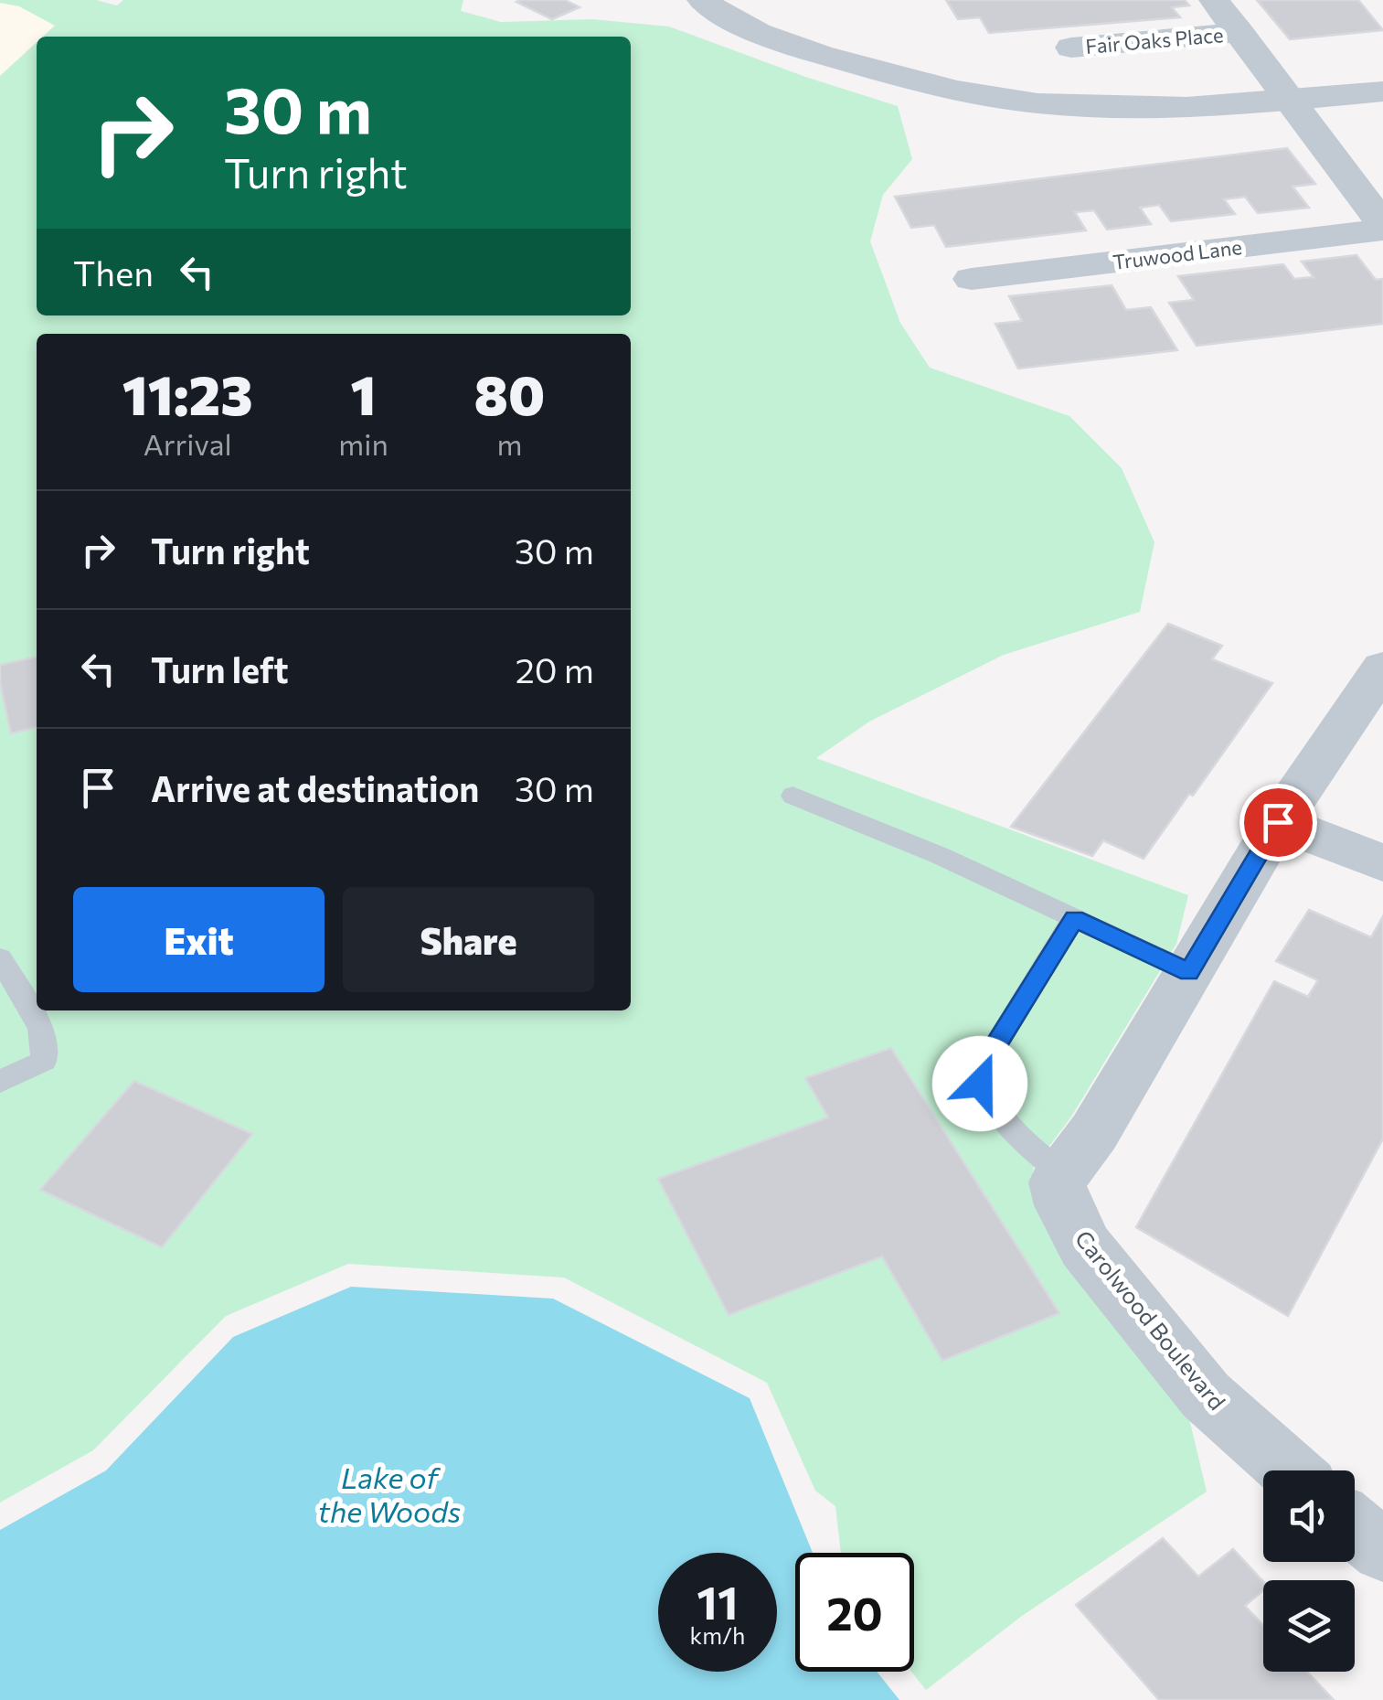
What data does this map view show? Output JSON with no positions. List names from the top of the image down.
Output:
{
  "streets": {
    "street": ["Fair Oaks Place", "Truwood Lane", "Carolwood Boulevard"]
  },
  "water": ["Lake of the Woods"],
  "page": {
    "turn": ["30 m", "Turn right"],
    "then": "Then",
    "eta": [
      "11:23",
      "Arrival",
      "1",
      "min",
      "80",
      "m"
    ],
    "list": [
      {
        "name": "Turn right",
        "value": "30 m"
      },
      {
        "name": "Turn left",
        "value": "20 m"
      },
      {
        "name": "Arrive at destination",
        "value": "30 m"
      }
    ],
    "buttons": ["Exit", "Share"],
    "speed": "11 km/h",
    "limit": "20"
  }
}
